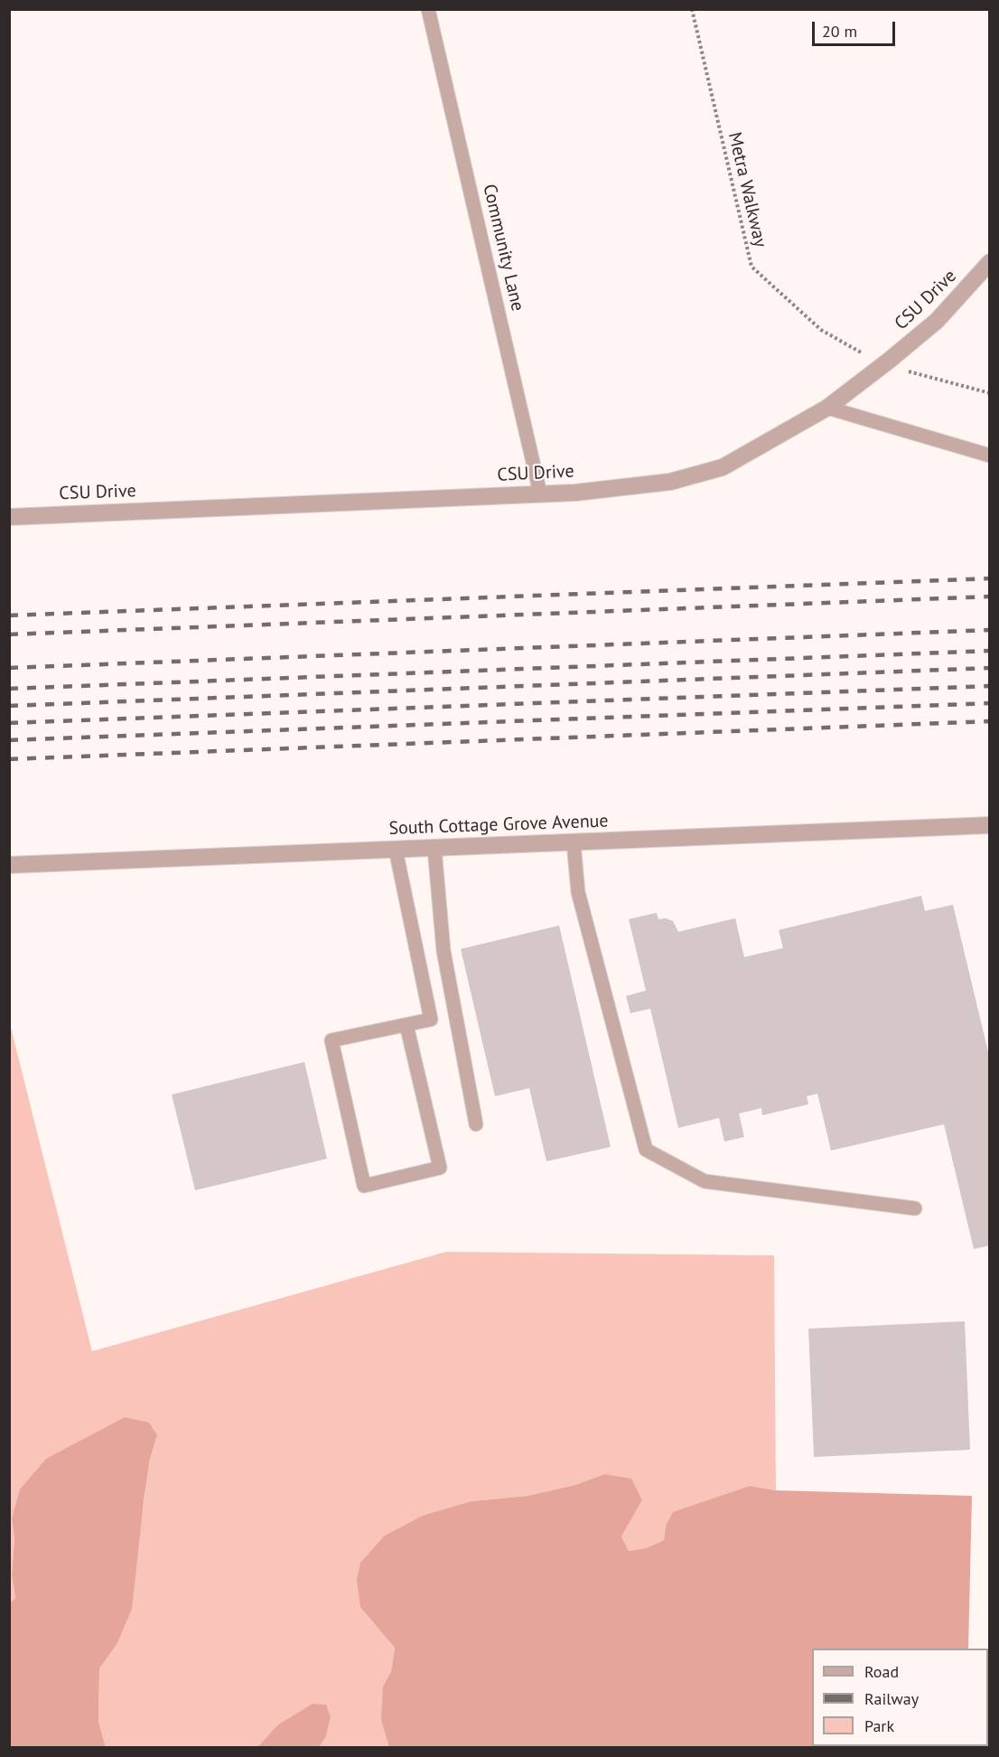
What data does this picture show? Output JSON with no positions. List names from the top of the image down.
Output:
{
  "streets": {
    "street": ["CSU Drive", "South Cottage Grove Avenue"],
    "lane": ["Community Lane"],
    "path": ["Metra Walkway"]
  },
  "crossings": [
    ["Metra Walkway", "CSU Drive"],
    ["Community Lane", "CSU Drive"]
  ],
  "legend": ["Road", "Railway", "Park"],
  "scale_bar": "20 m"
}
